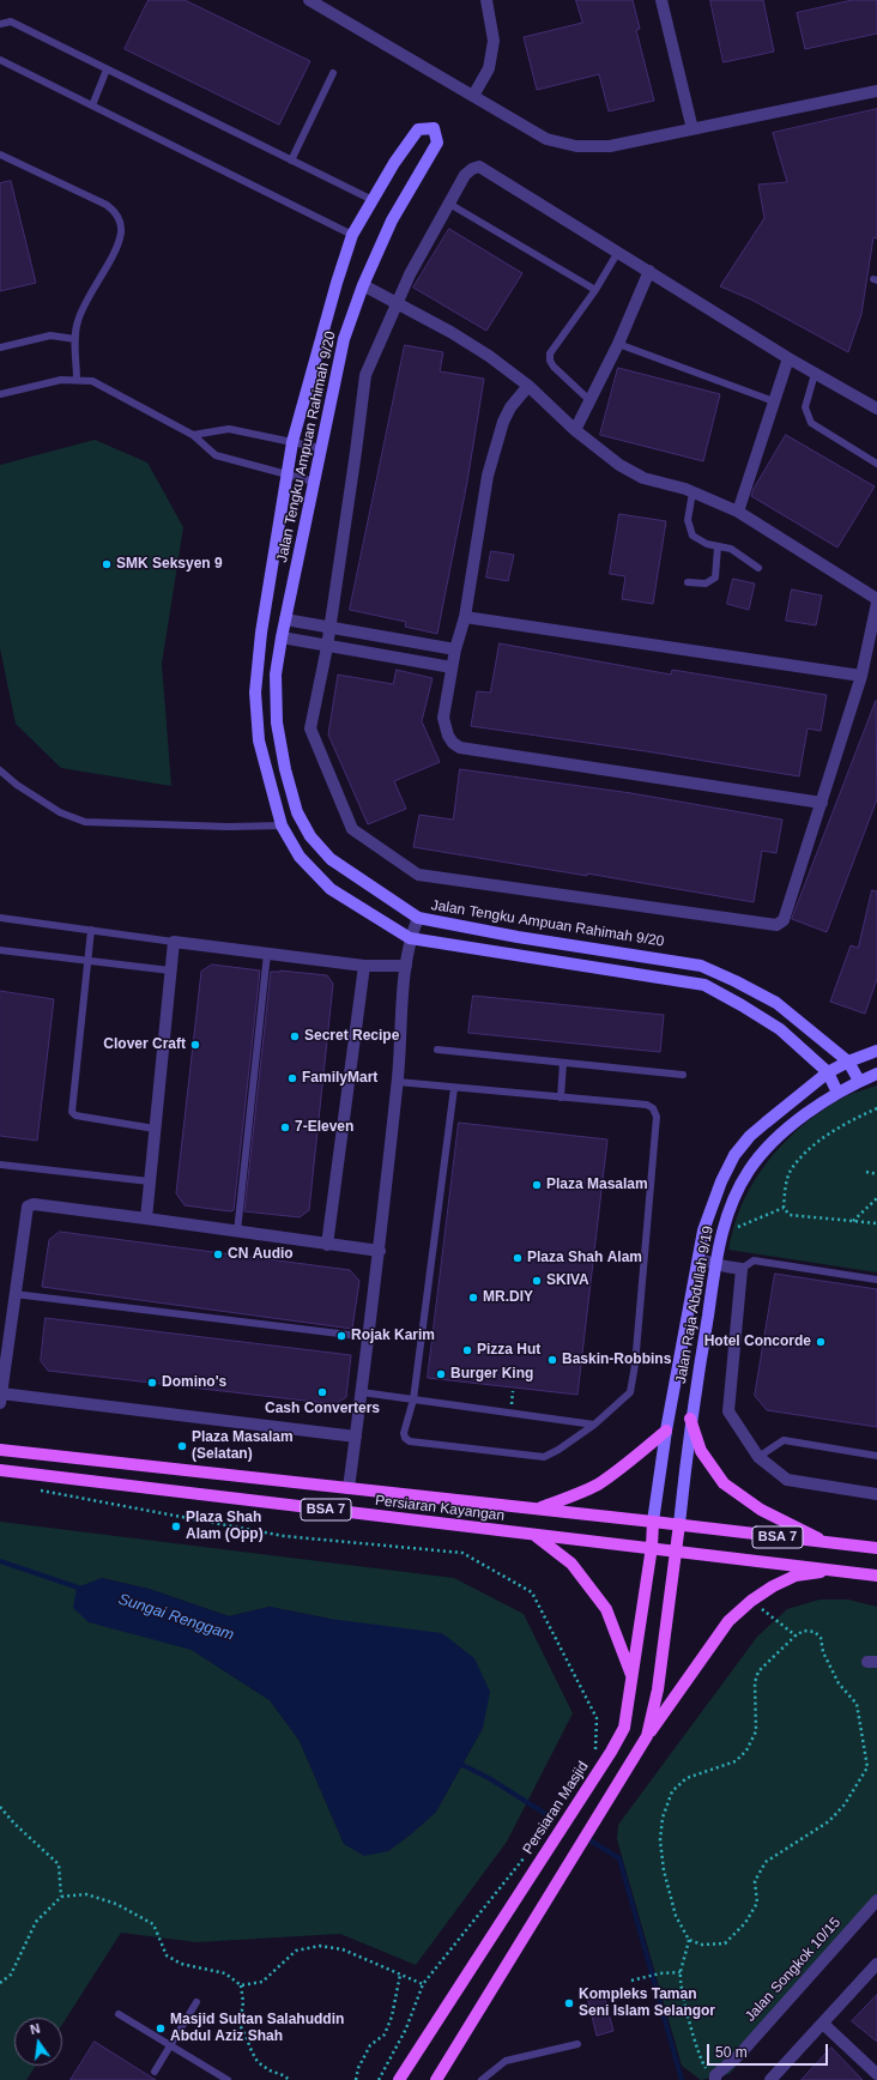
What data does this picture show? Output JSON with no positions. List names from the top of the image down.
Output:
{
  "streets": {
    "main road": ["Persiaran Kayangan", "BSA 7", "Persiaran Masjid"],
    "street": ["Jalan Tengku Ampuan Rahimah 9/20", "Jalan Raja Abdullah 9/19", "Jalan Songkok 10/15"]
  },
  "crossings": [
    ["Jalan Tengku Ampuan Rahimah 9/20", "Jalan Raja Abdullah 9/19"],
    ["Jalan Raja Abdullah 9/19", "Persiaran Kayangan"],
    ["Jalan Raja Abdullah 9/19", "Persiaran Masjid"],
    ["Persiaran Kayangan", "Persiaran Masjid"]
  ],
  "water": ["Sungai Renggam"],
  "places": [
    "SMK Seksyen 9",
    "Secret Recipe",
    "Clover Craft",
    "FamilyMart",
    "7-Eleven",
    "Plaza Masalam",
    "CN Audio",
    "Plaza Shah Alam",
    "SKIVA",
    "MR.DIY",
    "Rojak Karim",
    "Hotel Concorde",
    "Pizza Hut",
    "Baskin-Robbins",
    "Burger King",
    "Domino's",
    "Cash Converters",
    "Plaza Masalam (Selatan)",
    "Plaza Shah Alam (Opp)",
    "Kompleks Taman Seni Islam Selangor",
    "Masjid Sultan Salahuddin Abdul Aziz Shah"
  ],
  "scale_bar": "50 m",
  "north": "top"
}
